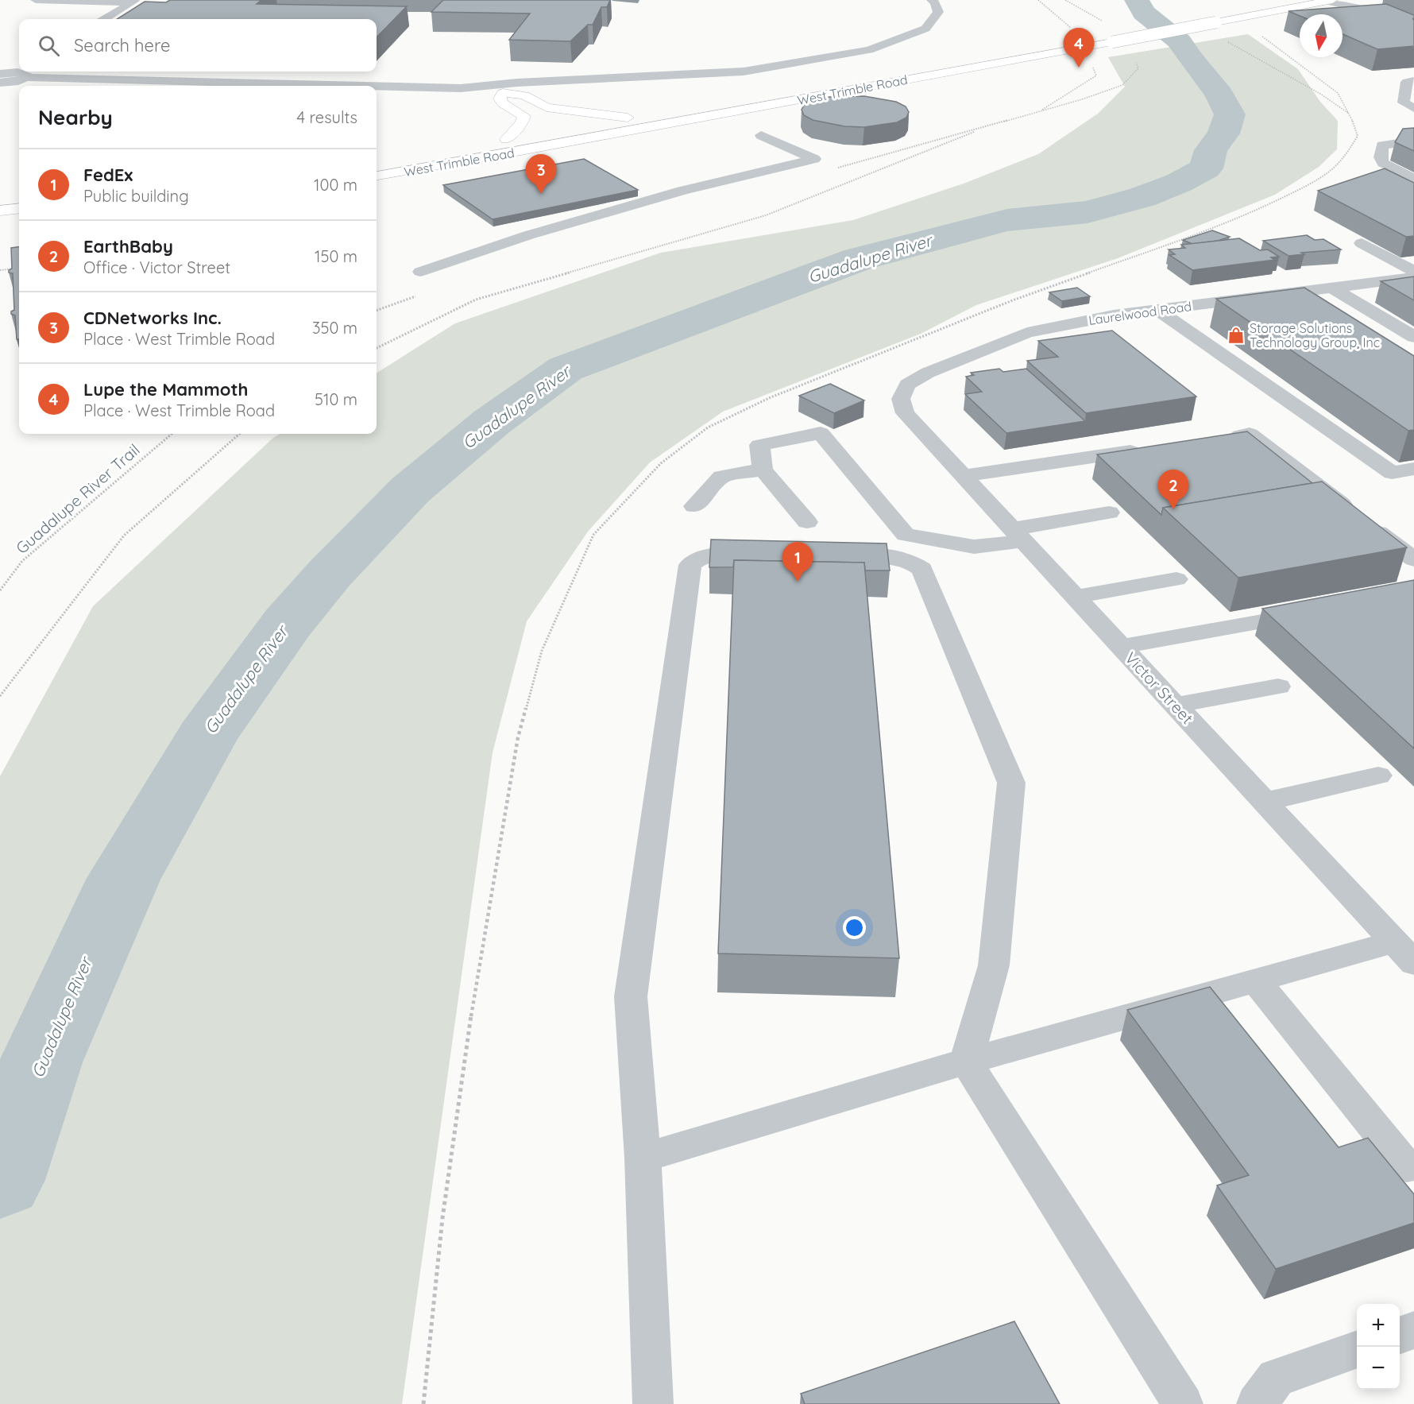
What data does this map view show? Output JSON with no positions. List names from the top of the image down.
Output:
{
  "streets": {
    "main road": ["West Trimble Road"],
    "street": ["Laurelwood Road", "Victor Street"],
    "path": ["Guadalupe River Trail"]
  },
  "crossings": [
    ["Laurelwood Road", "Victor Street"]
  ],
  "water": ["Guadalupe River"],
  "places": {
    "shop": ["Storage Solutions Technology Group, Inc"]
  },
  "north": "bottom",
  "page": {
    "search": "Search here",
    "pins": [
      "4",
      "3",
      "2",
      "1"
    ],
    "heading": ["Nearby", "4 results"],
    "list": [
      {
        "mark": "1",
        "name": "FedEx",
        "note": "Public building",
        "value": "100 m"
      },
      {
        "mark": "2",
        "name": "EarthBaby",
        "note": "Office · Victor Street",
        "value": "150 m"
      },
      {
        "mark": "3",
        "name": "CDNetworks Inc.",
        "note": "Place · West Trimble Road",
        "value": "350 m"
      },
      {
        "mark": "4",
        "name": "Lupe the Mammoth",
        "note": "Place · West Trimble Road",
        "value": "510 m"
      }
    ],
    "map_buttons": ["+", "−"]
  }
}
